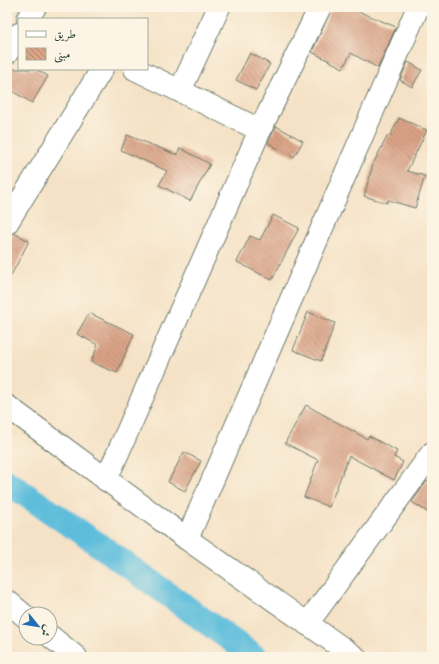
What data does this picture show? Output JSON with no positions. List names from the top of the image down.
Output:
{
  "legend": ["طريق", "مبنى"],
  "north": "bottom right"
}
